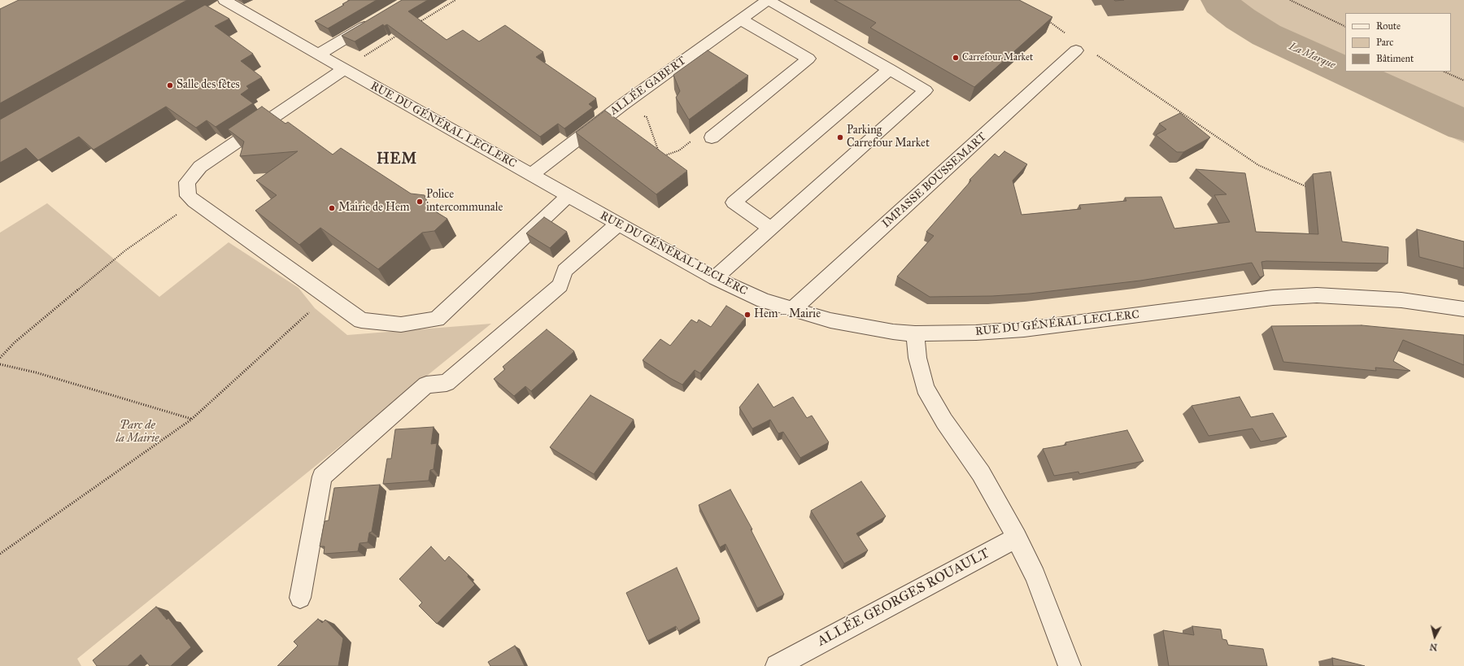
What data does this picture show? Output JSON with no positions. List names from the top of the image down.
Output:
{
  "streets": {
    "street": [
      "ALLÉE GABERT",
      "RUE DU GÉNÉRAL LECLERC",
      "IMPASSE BOUSSEMART",
      "ALLÉE GEORGES ROUAULT"
    ]
  },
  "crossings": [
    ["ALLÉE GABERT", "RUE DU GÉNÉRAL LECLERC"],
    ["RUE DU GÉNÉRAL LECLERC", "IMPASSE BOUSSEMART"]
  ],
  "districts": ["HEM"],
  "water": ["La Marque"],
  "parks": ["Parc de la Mairie"],
  "places": [
    "Carrefour Market",
    "Salle des fêtes",
    "Parking Carrefour Market",
    "Police intercommunale",
    "Mairie de Hem",
    "Hem – Mairie"
  ],
  "legend": ["Route", "Parc", "Bâtiment"],
  "north": "bottom"
}
